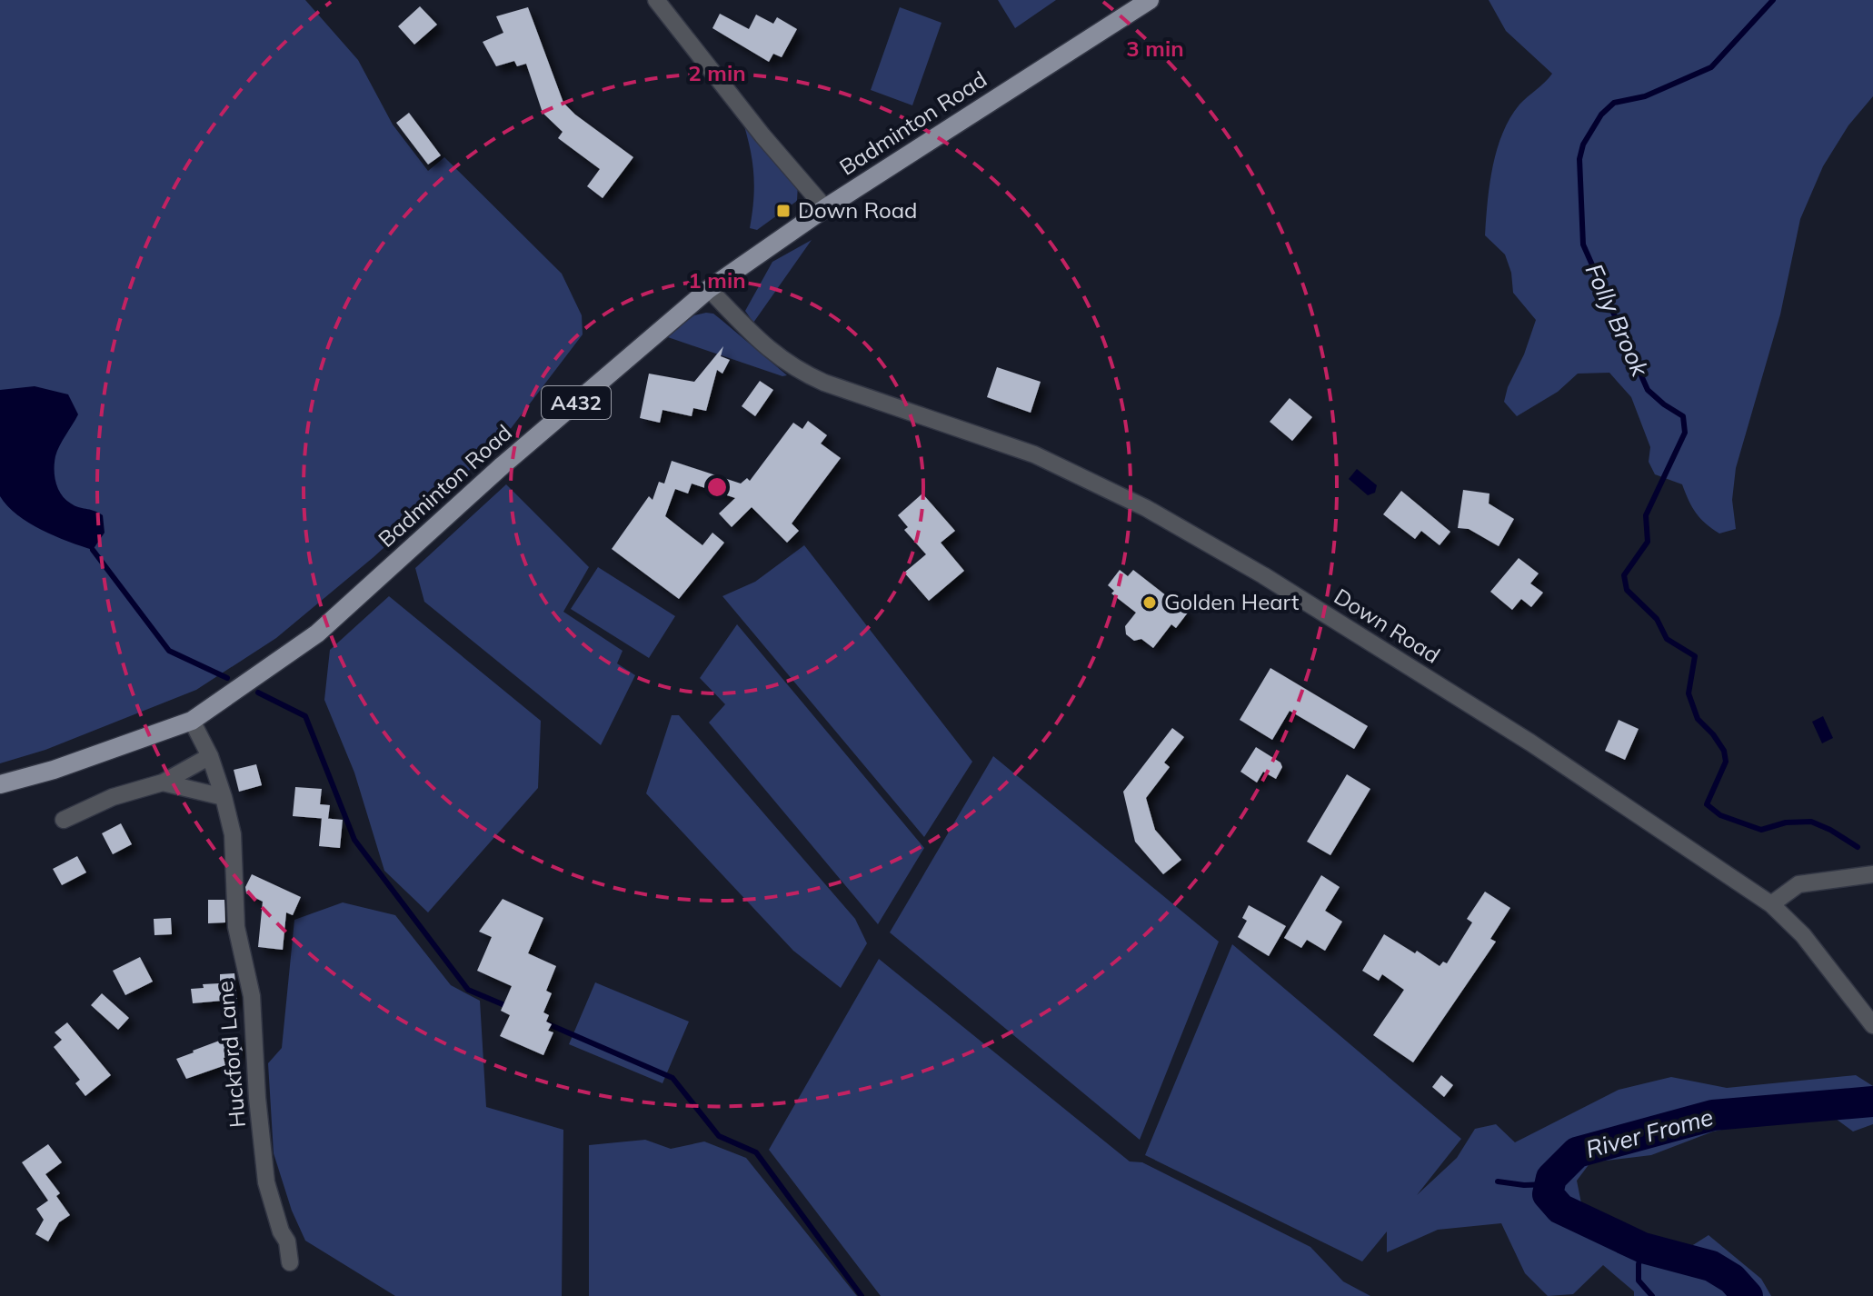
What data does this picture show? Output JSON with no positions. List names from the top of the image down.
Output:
{
  "streets": {
    "main road": ["Badminton Road", "A432"],
    "street": ["Down Road", "Huckford Lane"]
  },
  "crossings": [
    ["Badminton Road", "Down Road"],
    ["Badminton Road", "Huckford Lane"]
  ],
  "water": ["Folly Brook", "River Frome"],
  "places": {
    "transit": ["Down Road"],
    "other": ["Golden Heart"]
  },
  "rings": ["3 min", "2 min", "1 min"]
}
